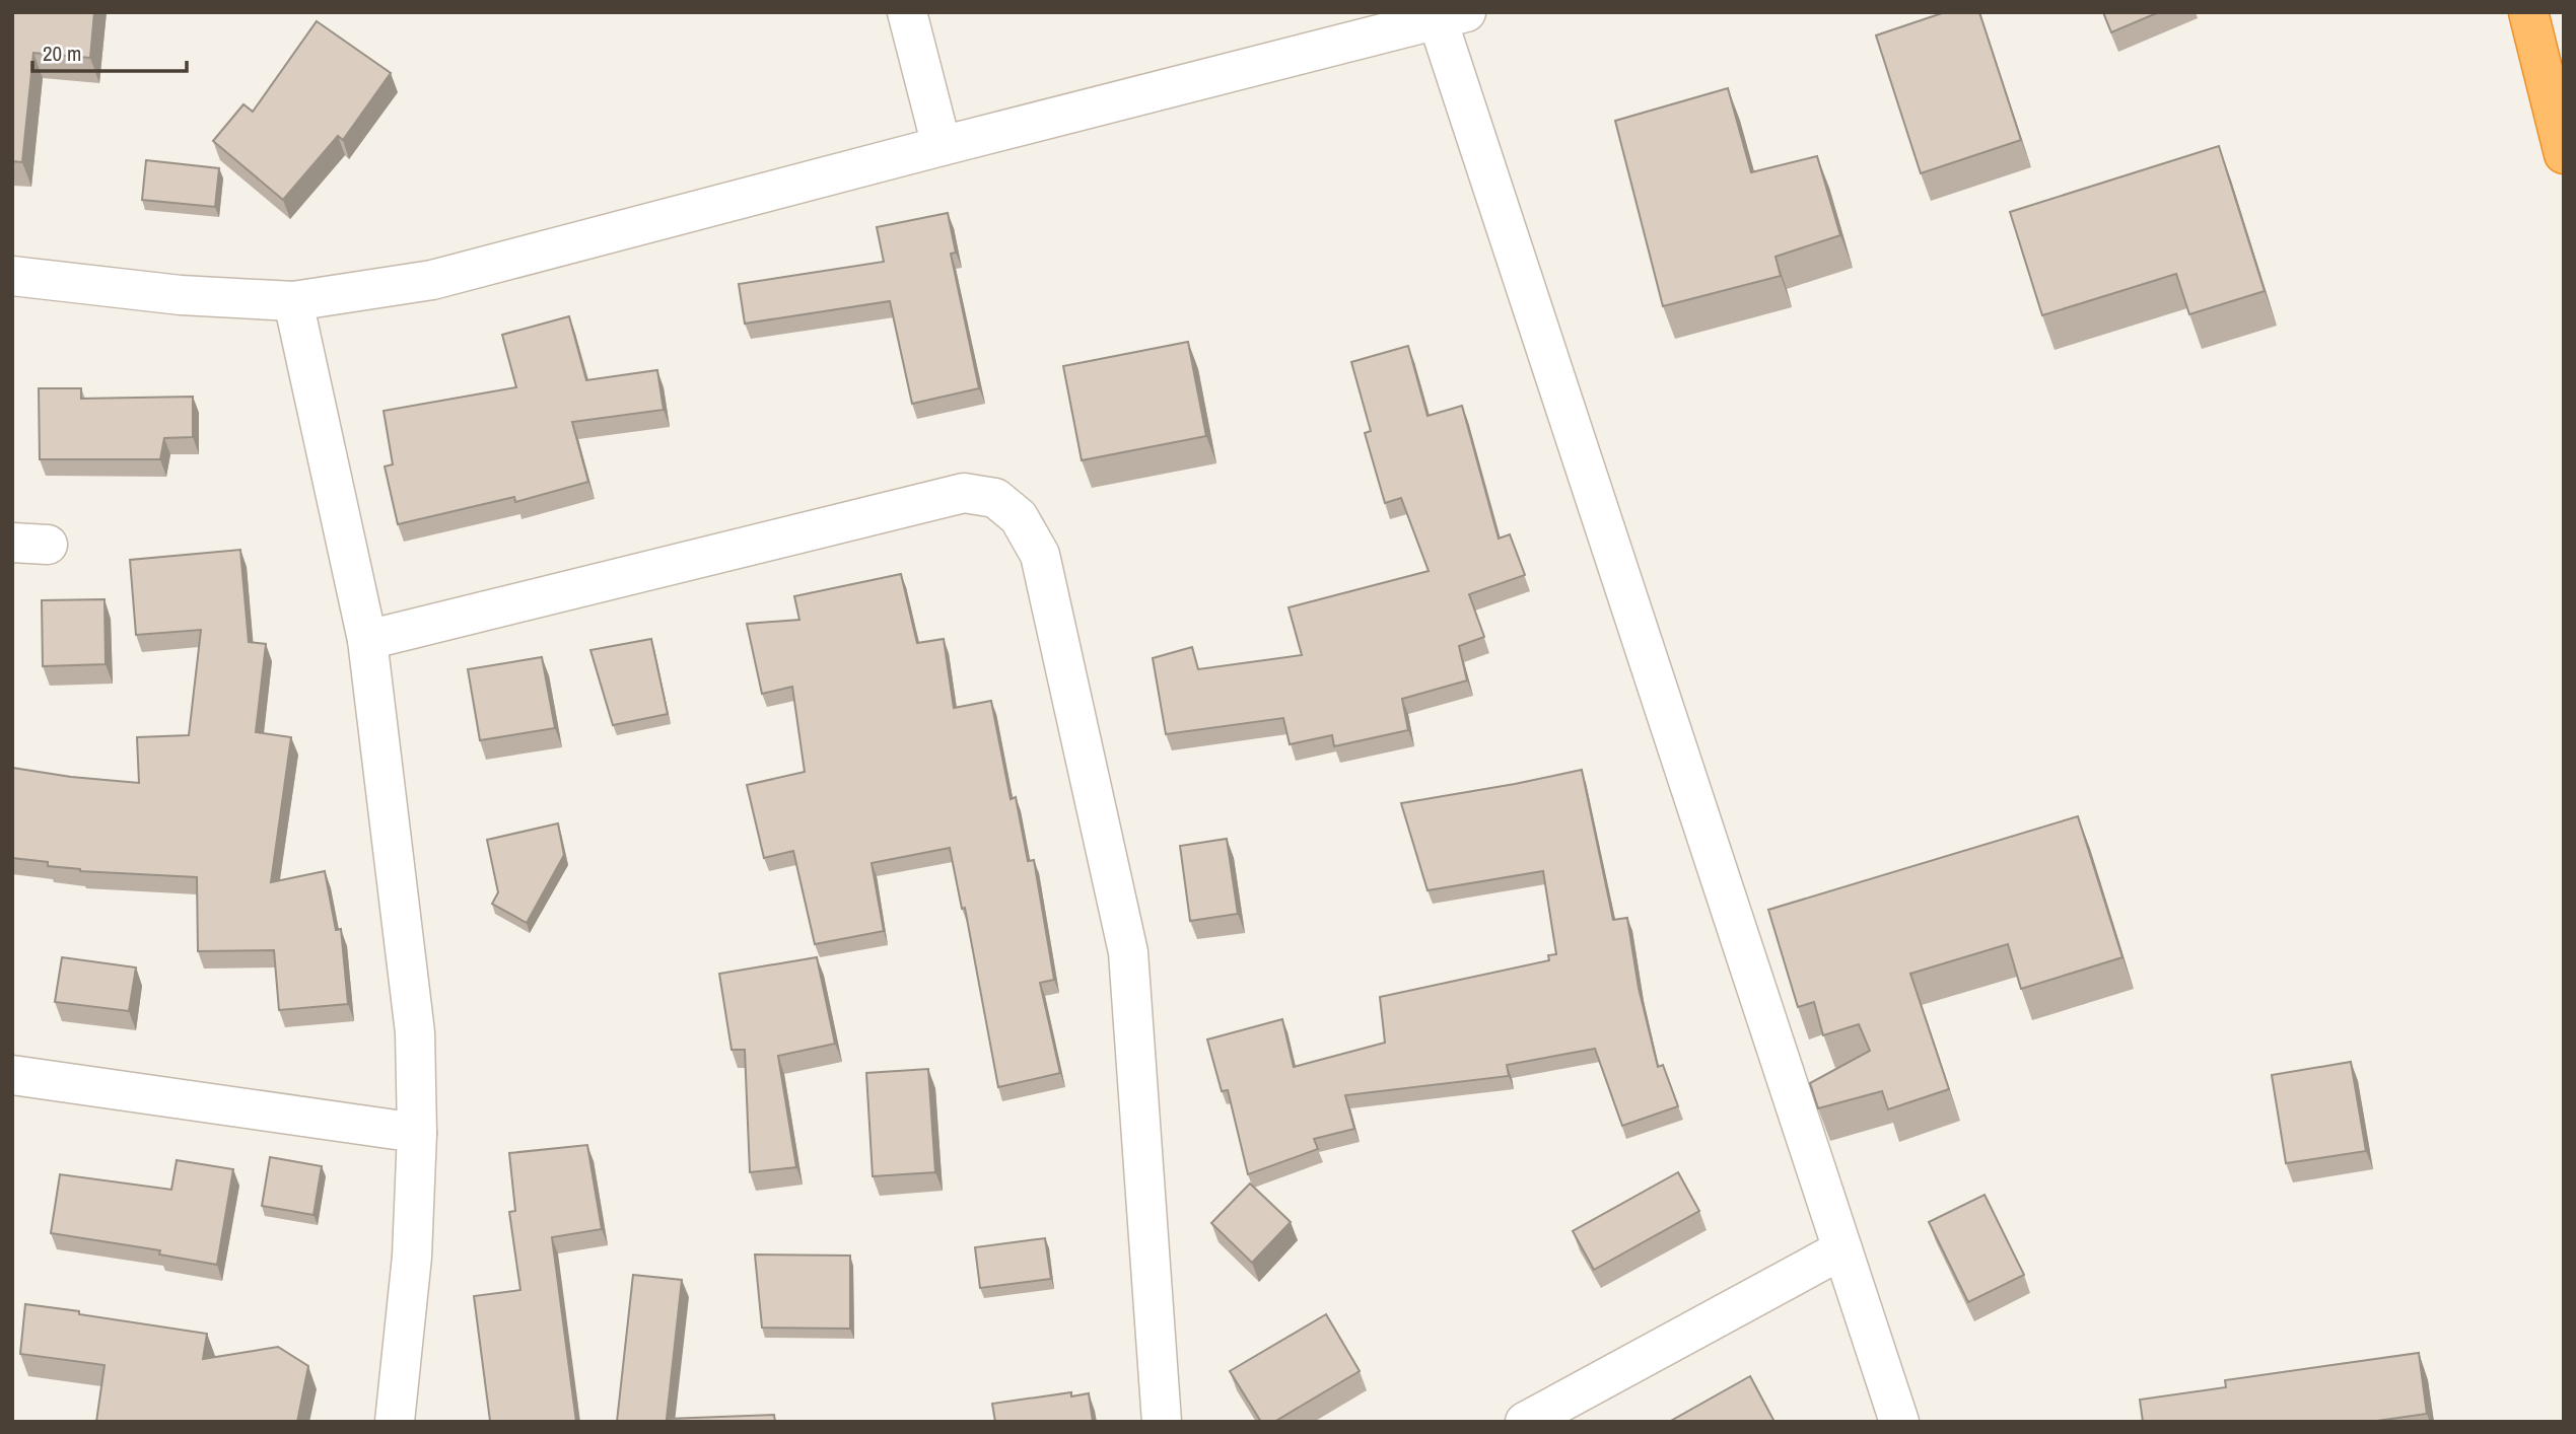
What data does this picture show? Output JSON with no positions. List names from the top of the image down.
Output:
{
  "scale_bar": "20 m"
}
